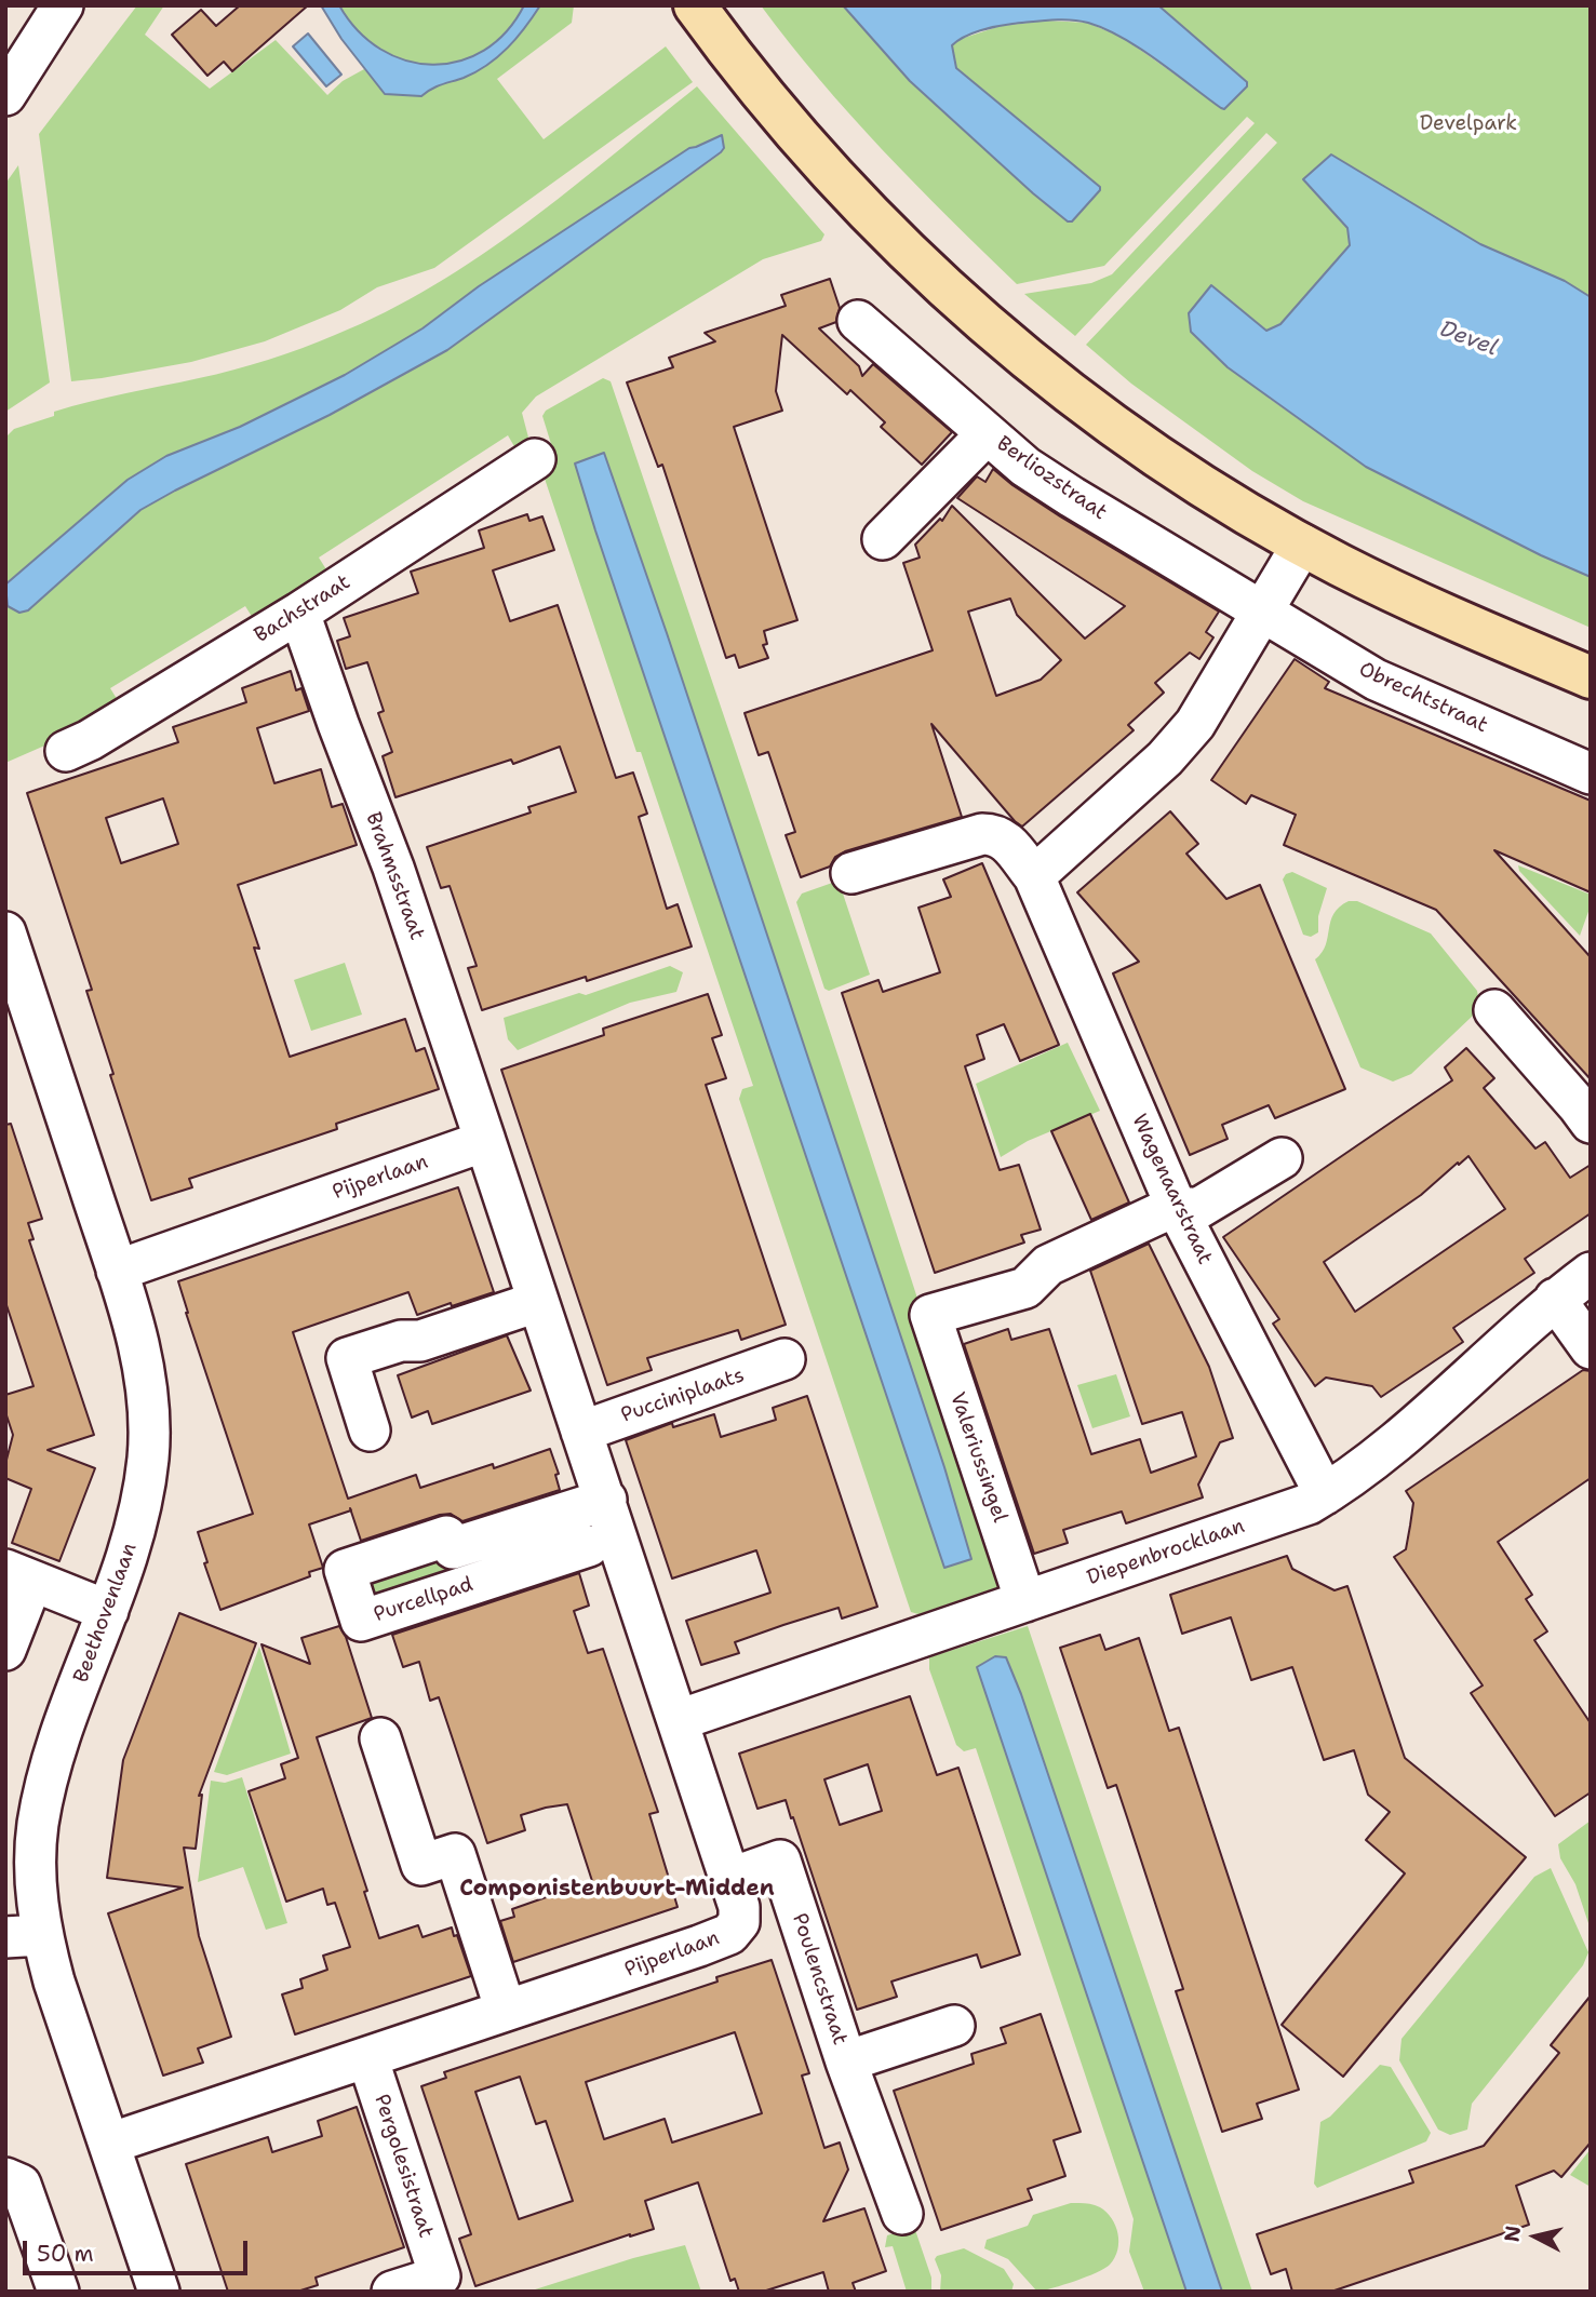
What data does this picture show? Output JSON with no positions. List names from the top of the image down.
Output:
{
  "streets": {
    "street": [
      "Berliozstraat",
      "Bachstraat",
      "Obrechtstraat",
      "Brahmsstraat",
      "Pijperlaan",
      "Wagenaarstraat",
      "Pucciniplaats",
      "Valeriussingel",
      "Diepenbrocklaan",
      "Purcellpad",
      "Beethovenlaan",
      "Poulencstraat",
      "Pergolesistraat"
    ]
  },
  "crossings": [
    ["Berliozstraat", "Obrechtstraat"],
    ["Bachstraat", "Brahmsstraat"],
    ["Brahmsstraat", "Pijperlaan"],
    ["Pijperlaan", "Pucciniplaats"],
    ["Pijperlaan", "Diepenbrocklaan"],
    ["Pijperlaan", "Purcellpad"],
    ["Pijperlaan", "Beethovenlaan"],
    ["Pijperlaan", "Poulencstraat"],
    ["Pijperlaan", "Pergolesistraat"],
    ["Wagenaarstraat", "Valeriussingel"],
    ["Wagenaarstraat", "Diepenbrocklaan"],
    ["Valeriussingel", "Diepenbrocklaan"]
  ],
  "districts": ["Componistenbuurt-Midden"],
  "water": ["Devel"],
  "parks": ["Develpark"],
  "scale_bar": "50 m",
  "north": "left"
}
